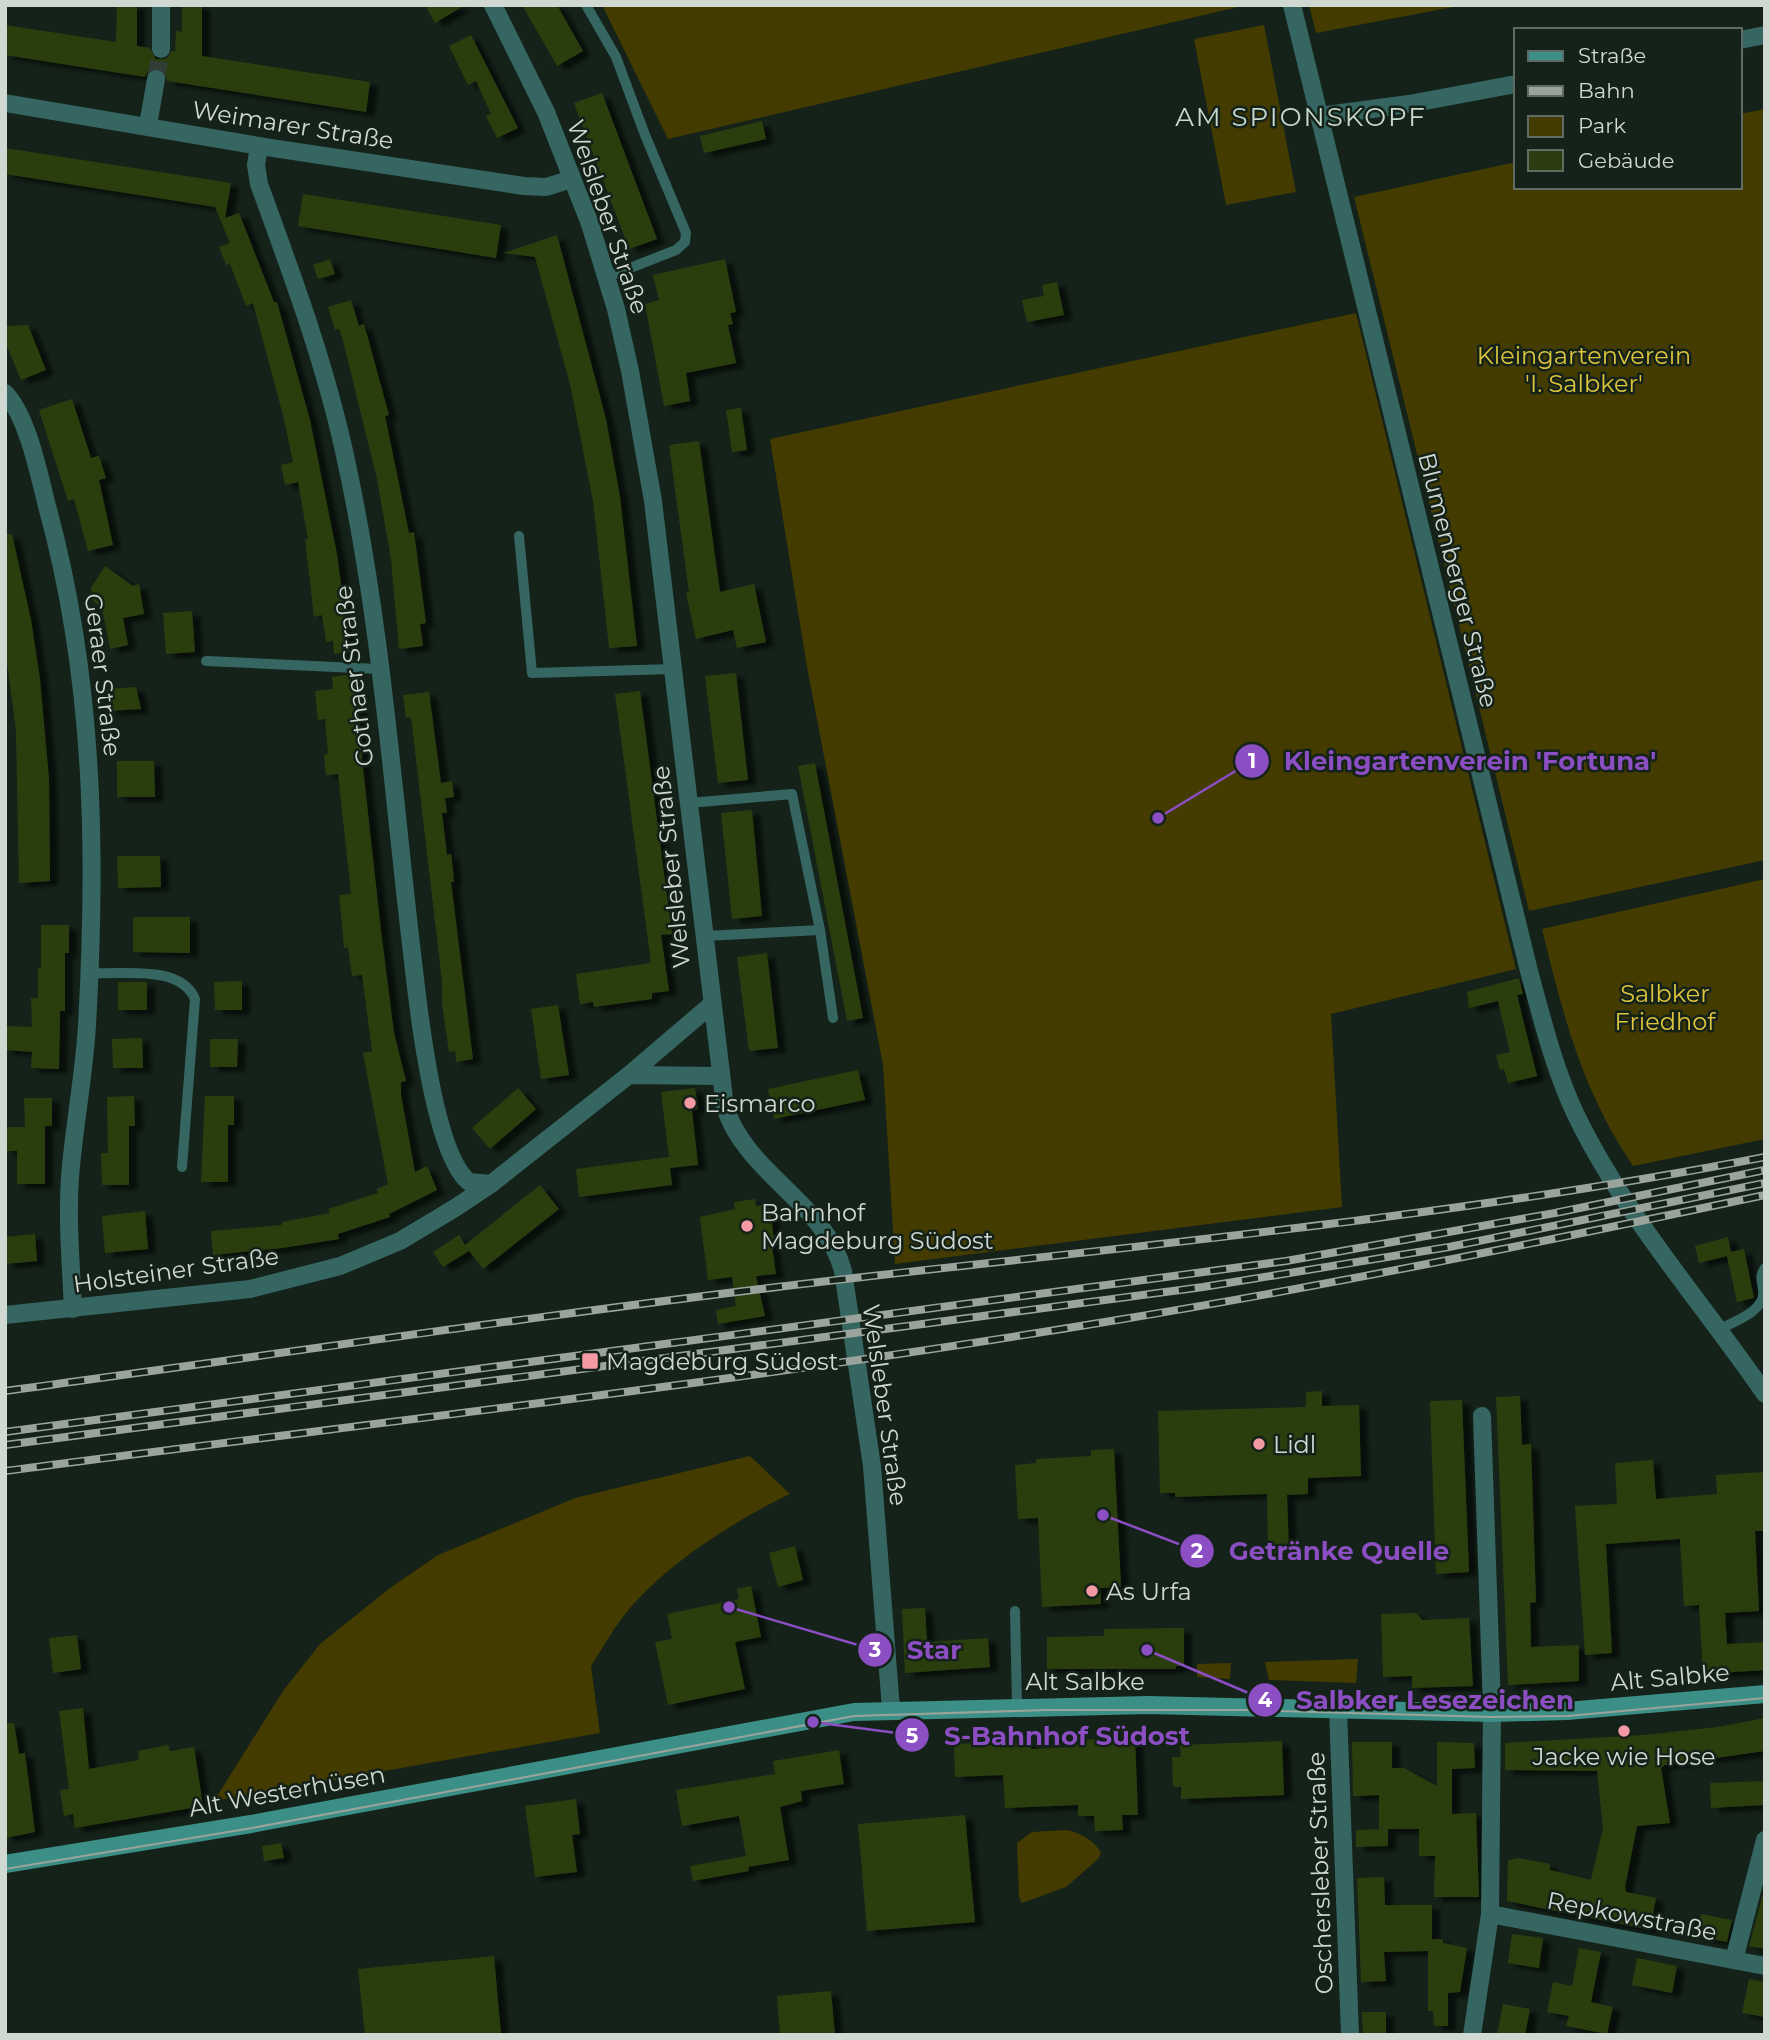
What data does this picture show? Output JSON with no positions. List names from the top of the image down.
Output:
{
  "streets": {
    "main road": ["Alt Salbke", "Alt Westerhüsen"],
    "street": [
      "Weimarer Straße",
      "Welsleber Straße",
      "Blumenberger Straße",
      "Geraer Straße",
      "Gothaer Straße",
      "Holsteiner Straße",
      "Oschersleber Straße",
      "Repkowstraße"
    ]
  },
  "crossings": [
    ["Weimarer Straße", "Welsleber Straße"],
    ["Weimarer Straße", "Gothaer Straße"],
    ["Welsleber Straße", "Holsteiner Straße"],
    ["Welsleber Straße", "Alt Salbke"],
    ["Geraer Straße", "Holsteiner Straße"],
    ["Gothaer Straße", "Holsteiner Straße"],
    ["Alt Salbke", "Alt Westerhüsen"],
    ["Alt Salbke", "Oschersleber Straße"]
  ],
  "districts": ["AM SPIONSKOPF"],
  "parks": ["Kleingartenverein 'I. Salbker'", "Salbker Friedhof"],
  "places": {
    "other": [
      "Kleingartenverein 'Fortuna'",
      "Eismarco",
      "Bahnhof Magdeburg Südost",
      "Lidl",
      "Getränke Quelle",
      "As Urfa",
      "Star",
      "Salbker Lesezeichen",
      "S-Bahnhof Südost",
      "Jacke wie Hose"
    ],
    "transit": ["Magdeburg Südost"]
  },
  "legend": [
    "Straße",
    "Bahn",
    "Park",
    "Gebäude"
  ]
}
